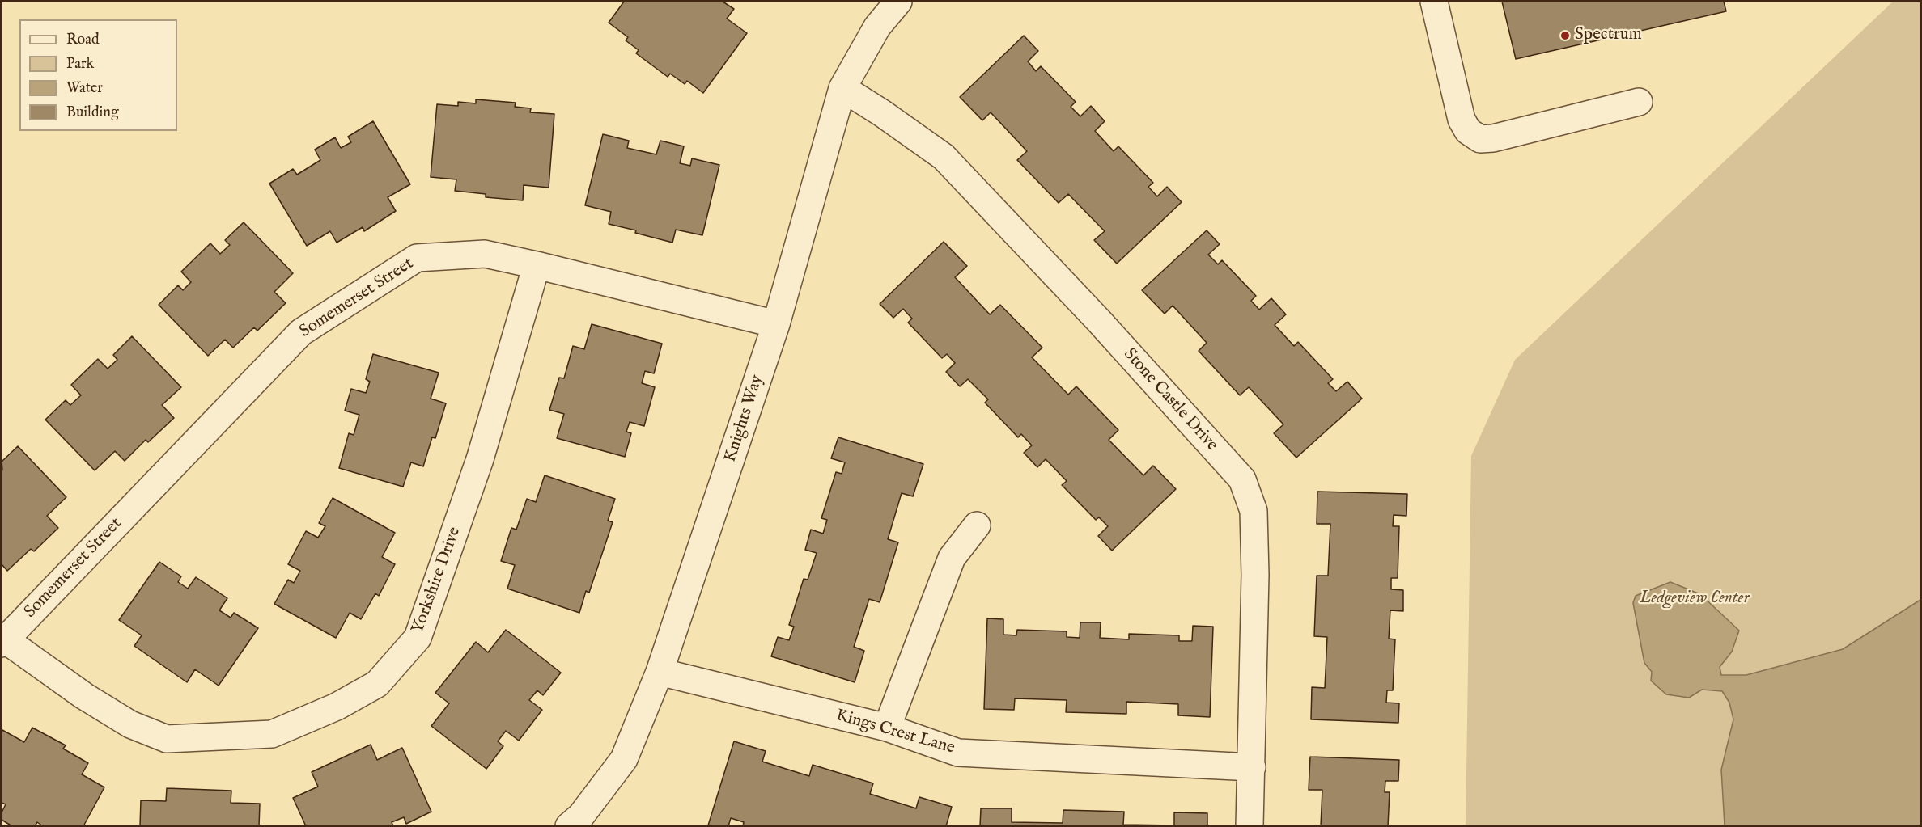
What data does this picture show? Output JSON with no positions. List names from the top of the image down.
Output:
{
  "streets": {
    "street": [
      "Somemerset Street",
      "Stone Castle Drive",
      "Knights Way",
      "Yorkshire Drive",
      "Kings Crest Lane"
    ]
  },
  "crossings": [
    ["Somemerset Street", "Knights Way"],
    ["Somemerset Street", "Yorkshire Drive"],
    ["Stone Castle Drive", "Knights Way"],
    ["Stone Castle Drive", "Kings Crest Lane"],
    ["Knights Way", "Kings Crest Lane"]
  ],
  "parks": ["Ledgeview Center"],
  "places": ["Spectrum"],
  "legend": [
    "Road",
    "Park",
    "Water",
    "Building"
  ]
}
